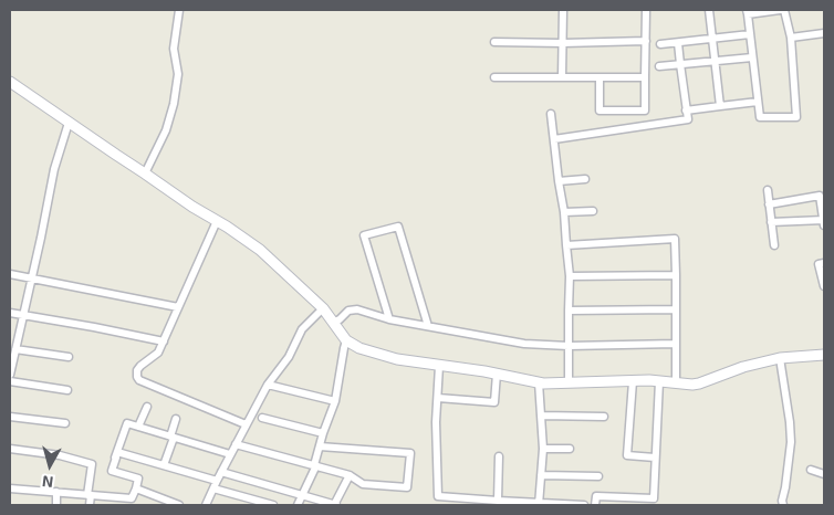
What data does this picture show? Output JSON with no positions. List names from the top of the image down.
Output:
{
  "north": "bottom"
}
